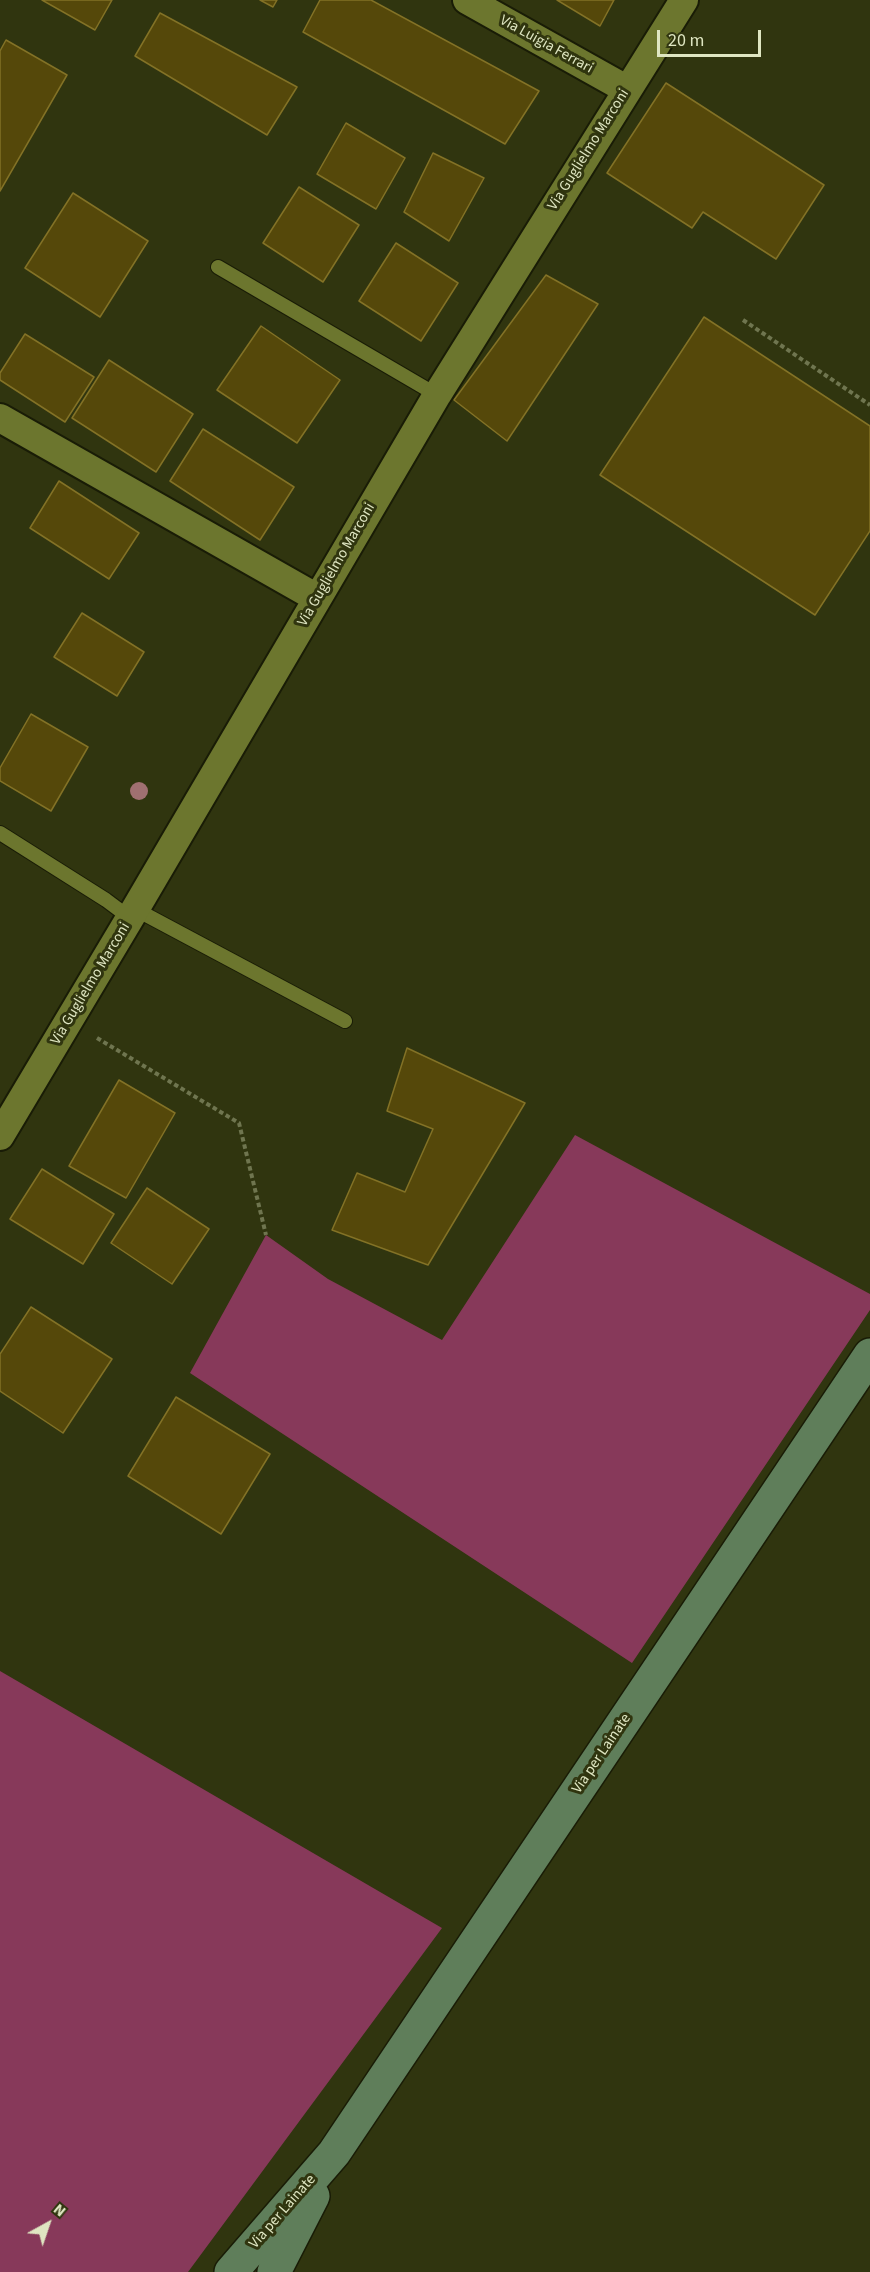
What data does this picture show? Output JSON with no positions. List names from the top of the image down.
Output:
{
  "streets": {
    "street": ["Via Luigia Ferrari", "Via Guglielmo Marconi", "Via per Lainate"]
  },
  "crossings": [
    ["Via Luigia Ferrari", "Via Guglielmo Marconi"]
  ],
  "scale_bar": "20 m",
  "north": "top right"
}
